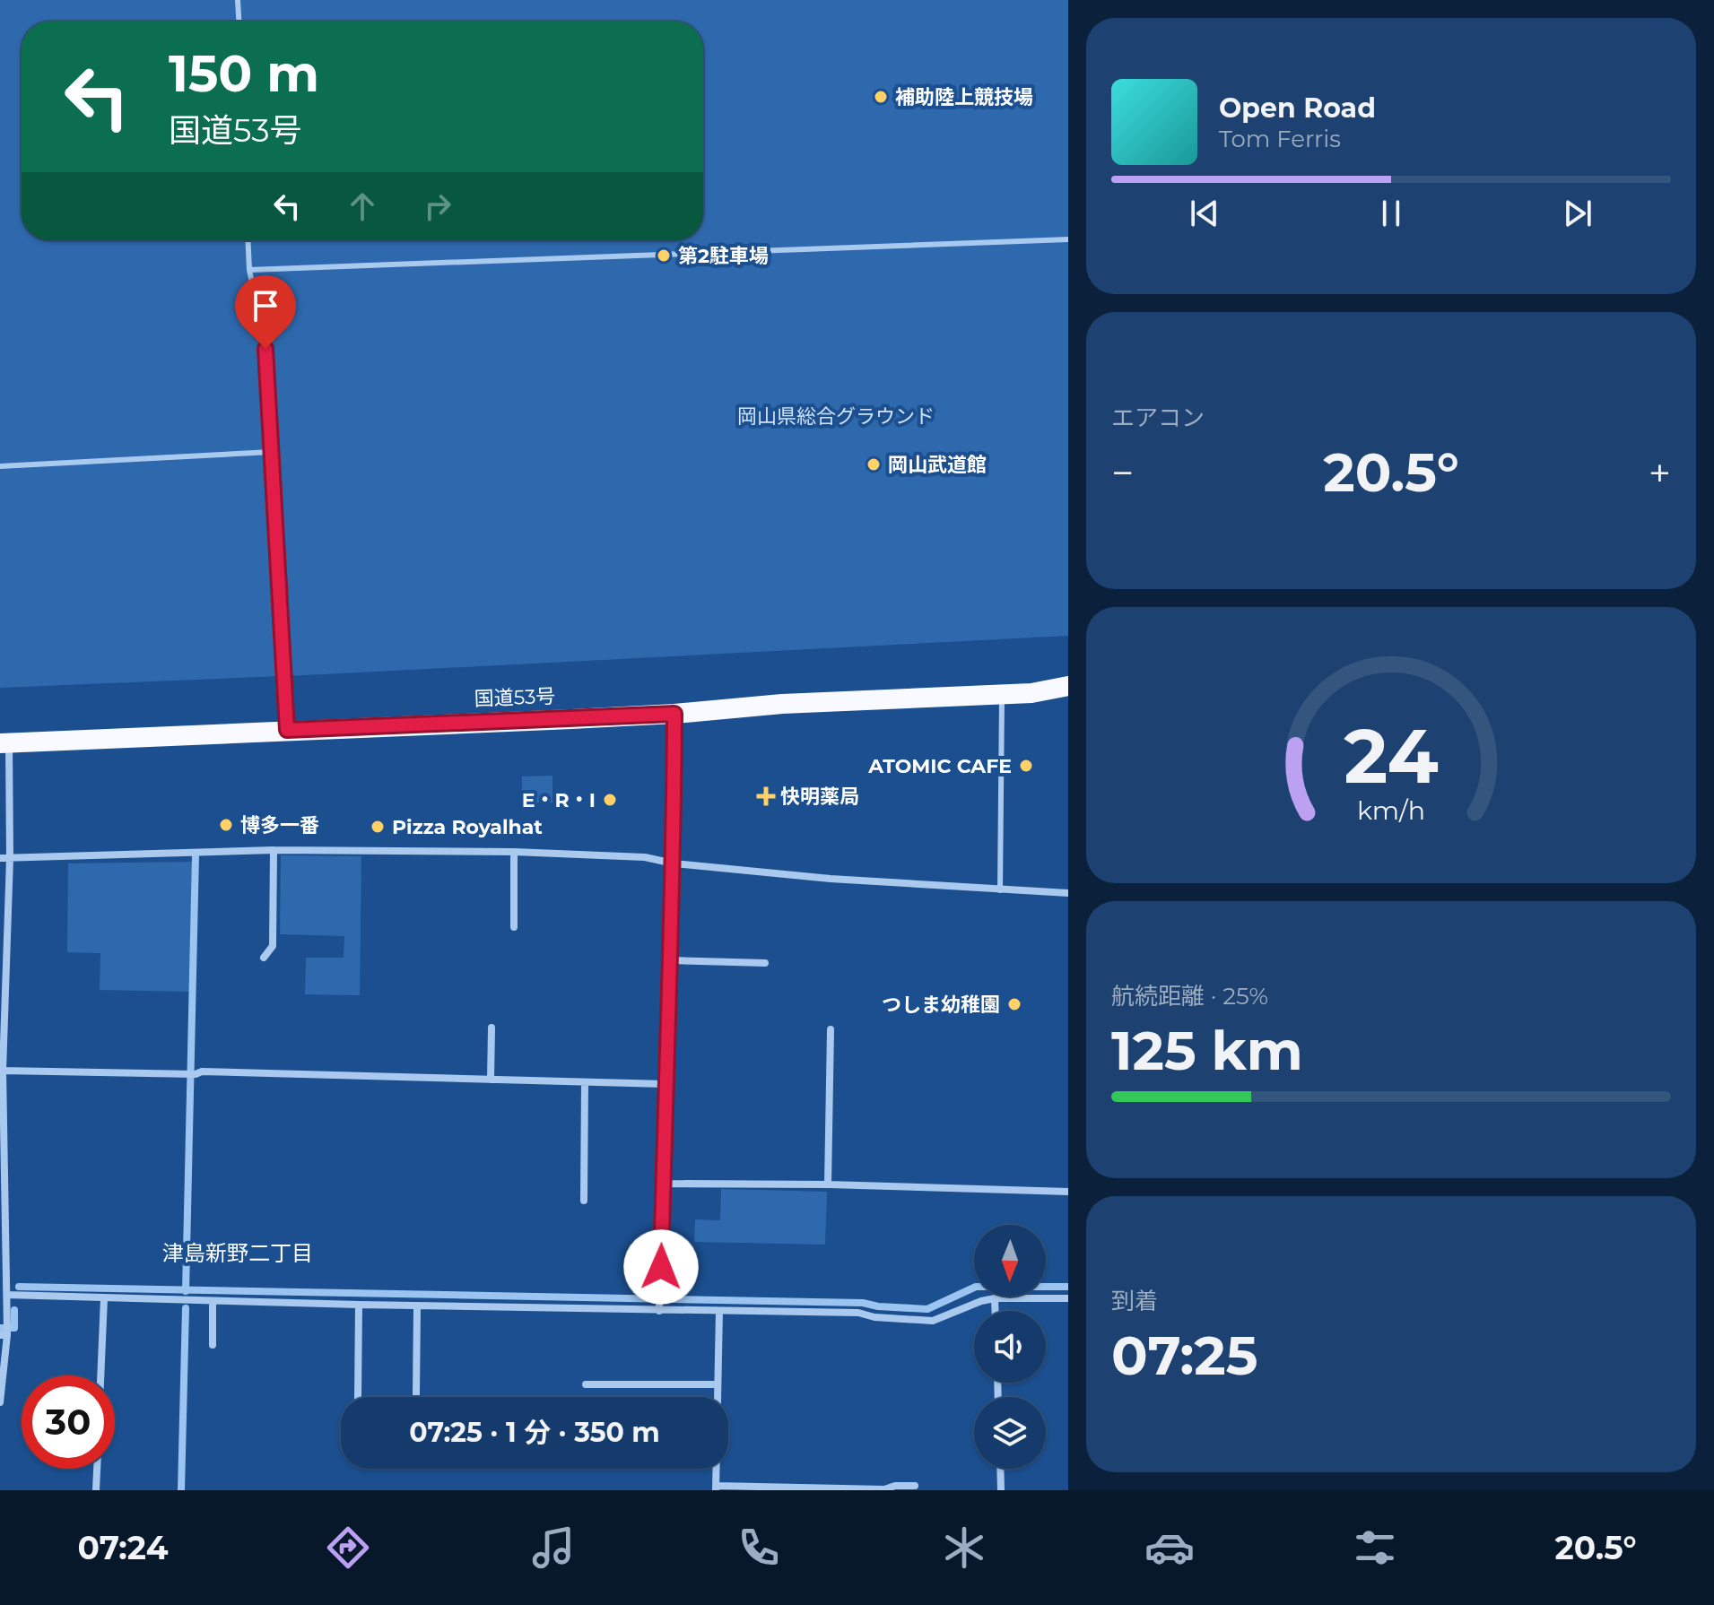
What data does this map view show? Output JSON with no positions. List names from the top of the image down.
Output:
{
  "streets": {
    "highway": ["国道53号"]
  },
  "districts": ["津島新野二丁目"],
  "parks": ["岡山県総合グラウンド"],
  "places": {
    "other": [
      "補助陸上競技場",
      "第2駐車場",
      "岡山武道館",
      "ATOMIC CAFE",
      "E・R・I",
      "博多一番",
      "Pizza Royalhat",
      "つしま幼稚園"
    ],
    "health": ["快明薬局"]
  },
  "north": "bottom",
  "page": {
    "turn": ["150 m", "国道53号"],
    "song": ["Open Road", "Tom Ferris"],
    "tile": [
      "エアコン",
      ["航続距離 · 25%", "125 km"],
      ["到着", "07:25"]
    ],
    "heat": ["−", "20.5°", "+"],
    "limit": "30",
    "trip": "07:25 · 1 分 · 350 m",
    "tabs": ["07:24", "20.5°"],
    "gauge": ["24", "km/h"]
  }
}
